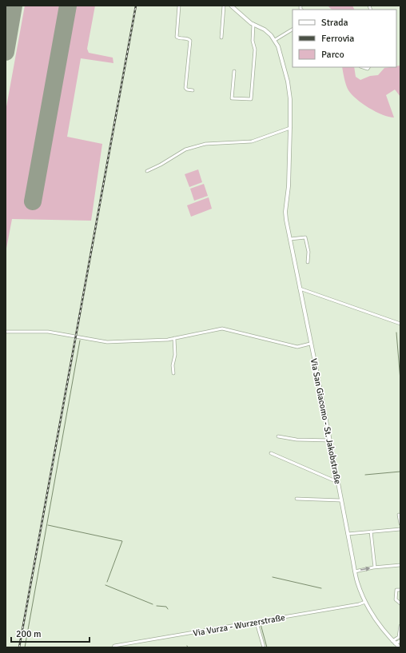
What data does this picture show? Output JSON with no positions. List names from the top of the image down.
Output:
{
  "streets": {
    "street": ["Via San Giacomo - St. Jakobstraße", "Via Vurza - Wurzerstraße"]
  },
  "crossings": [
    ["Via San Giacomo - St. Jakobstraße", "Via Vurza - Wurzerstraße"]
  ],
  "legend": ["Strada", "Ferrovia", "Parco"],
  "scale_bar": "200 m"
}
